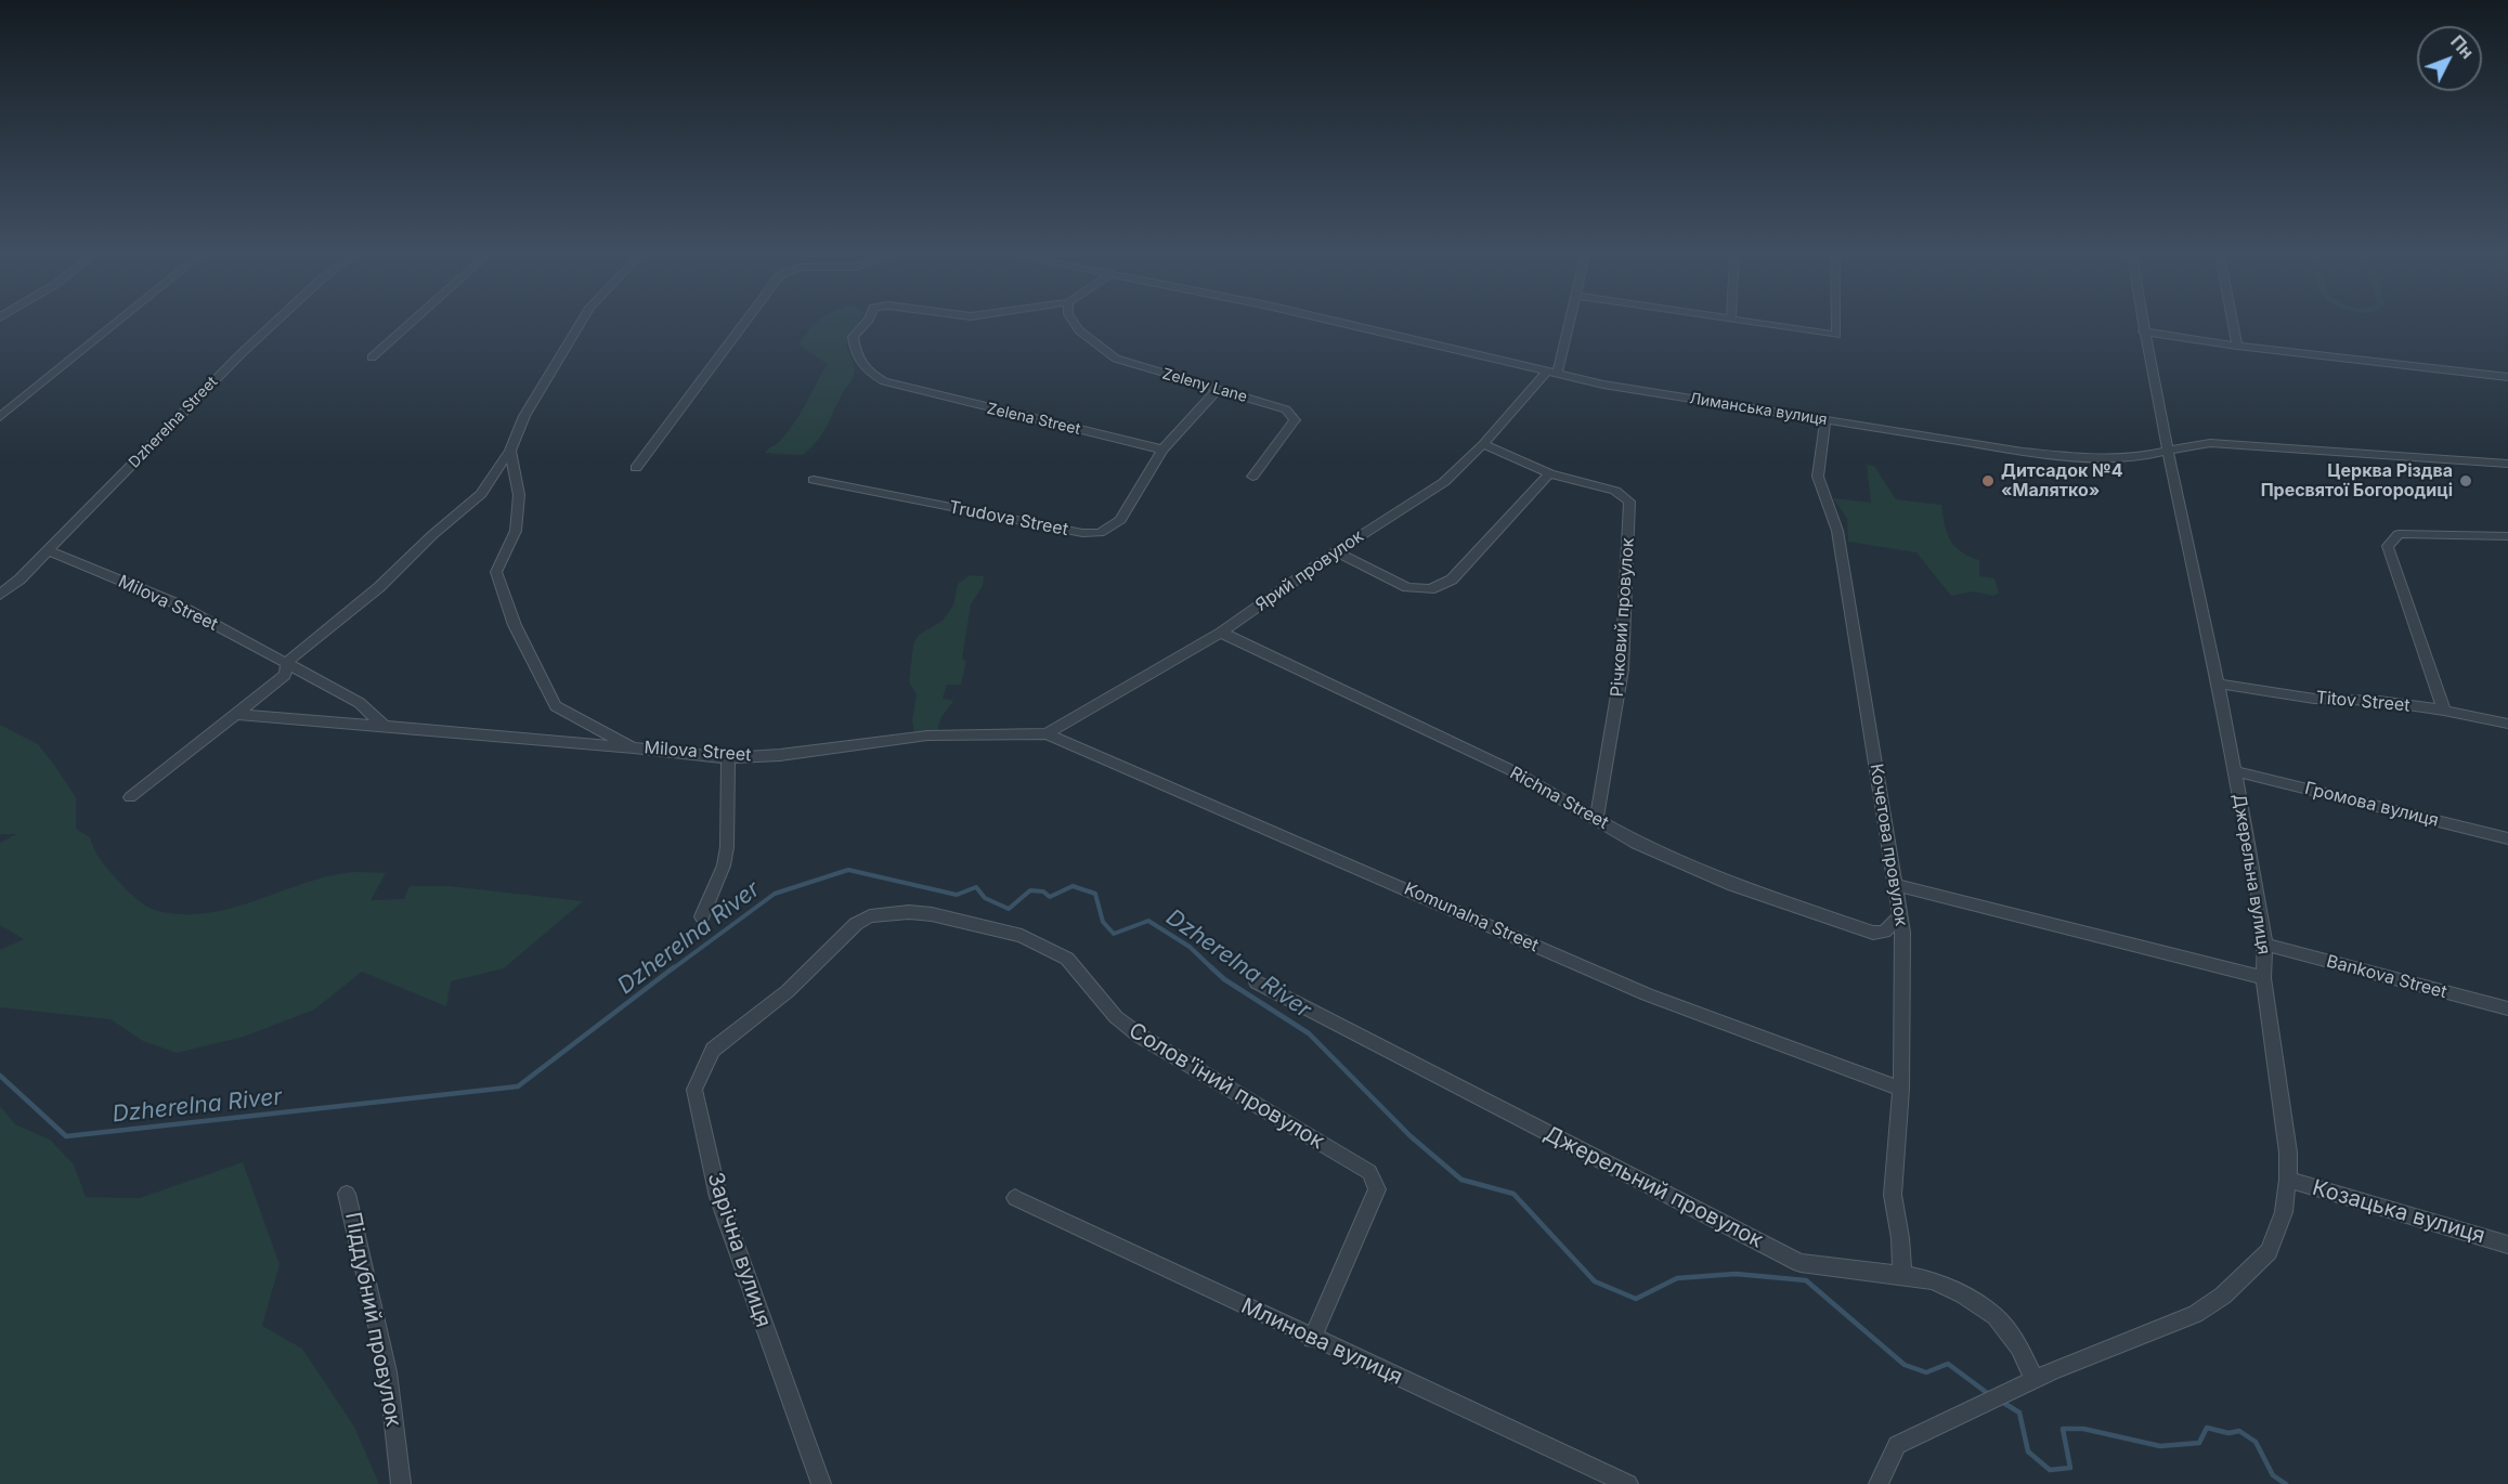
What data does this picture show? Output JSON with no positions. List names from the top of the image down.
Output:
{
  "streets": {
    "street": [
      "Zeleny Lane",
      "Лиманська вулиця",
      "Zelena Street",
      "Dzherelna Street",
      "Trudova Street",
      "Ярий провулок",
      "Milova Street",
      "Річковий провулок",
      "Titov Street",
      "Richna Street",
      "Громова вулиця",
      "Кочетова провулок",
      "Джерельна вулиця",
      "Komunalna Street",
      "Bankova Street",
      "Солов'їний провулок",
      "Джерельний провулок",
      "Козацька вулиця",
      "Зарічна вулиця",
      "Піддубний провулок",
      "Млинова вулиця"
    ]
  },
  "crossings": [
    ["Лиманська вулиця", "Ярий провулок"],
    ["Лиманська вулиця", "Кочетова провулок"],
    ["Лиманська вулиця", "Джерельна вулиця"],
    ["Zelena Street", "Trudova Street"],
    ["Dzherelna Street", "Milova Street"],
    ["Ярий провулок", "Milova Street"],
    ["Ярий провулок", "Richna Street"],
    ["Ярий провулок", "Komunalna Street"],
    ["Milova Street", "Komunalna Street"],
    ["Річковий провулок", "Richna Street"],
    ["Titov Street", "Джерельна вулиця"],
    ["Richna Street", "Кочетова провулок"],
    ["Громова вулиця", "Джерельна вулиця"],
    ["Кочетова провулок", "Komunalna Street"],
    ["Кочетова провулок", "Джерельний провулок"],
    ["Джерельна вулиця", "Bankova Street"],
    ["Джерельна вулиця", "Джерельний провулок"],
    ["Джерельна вулиця", "Козацька вулиця"],
    ["Солов'їний провулок", "Зарічна вулиця"],
    ["Солов'їний провулок", "Млинова вулиця"]
  ],
  "water": ["Dzherelna River"],
  "places": ["Дитсадок №4 «Малятко»", "Церква Різдва Пресвятої Богородиці"],
  "north": "top right"
}
